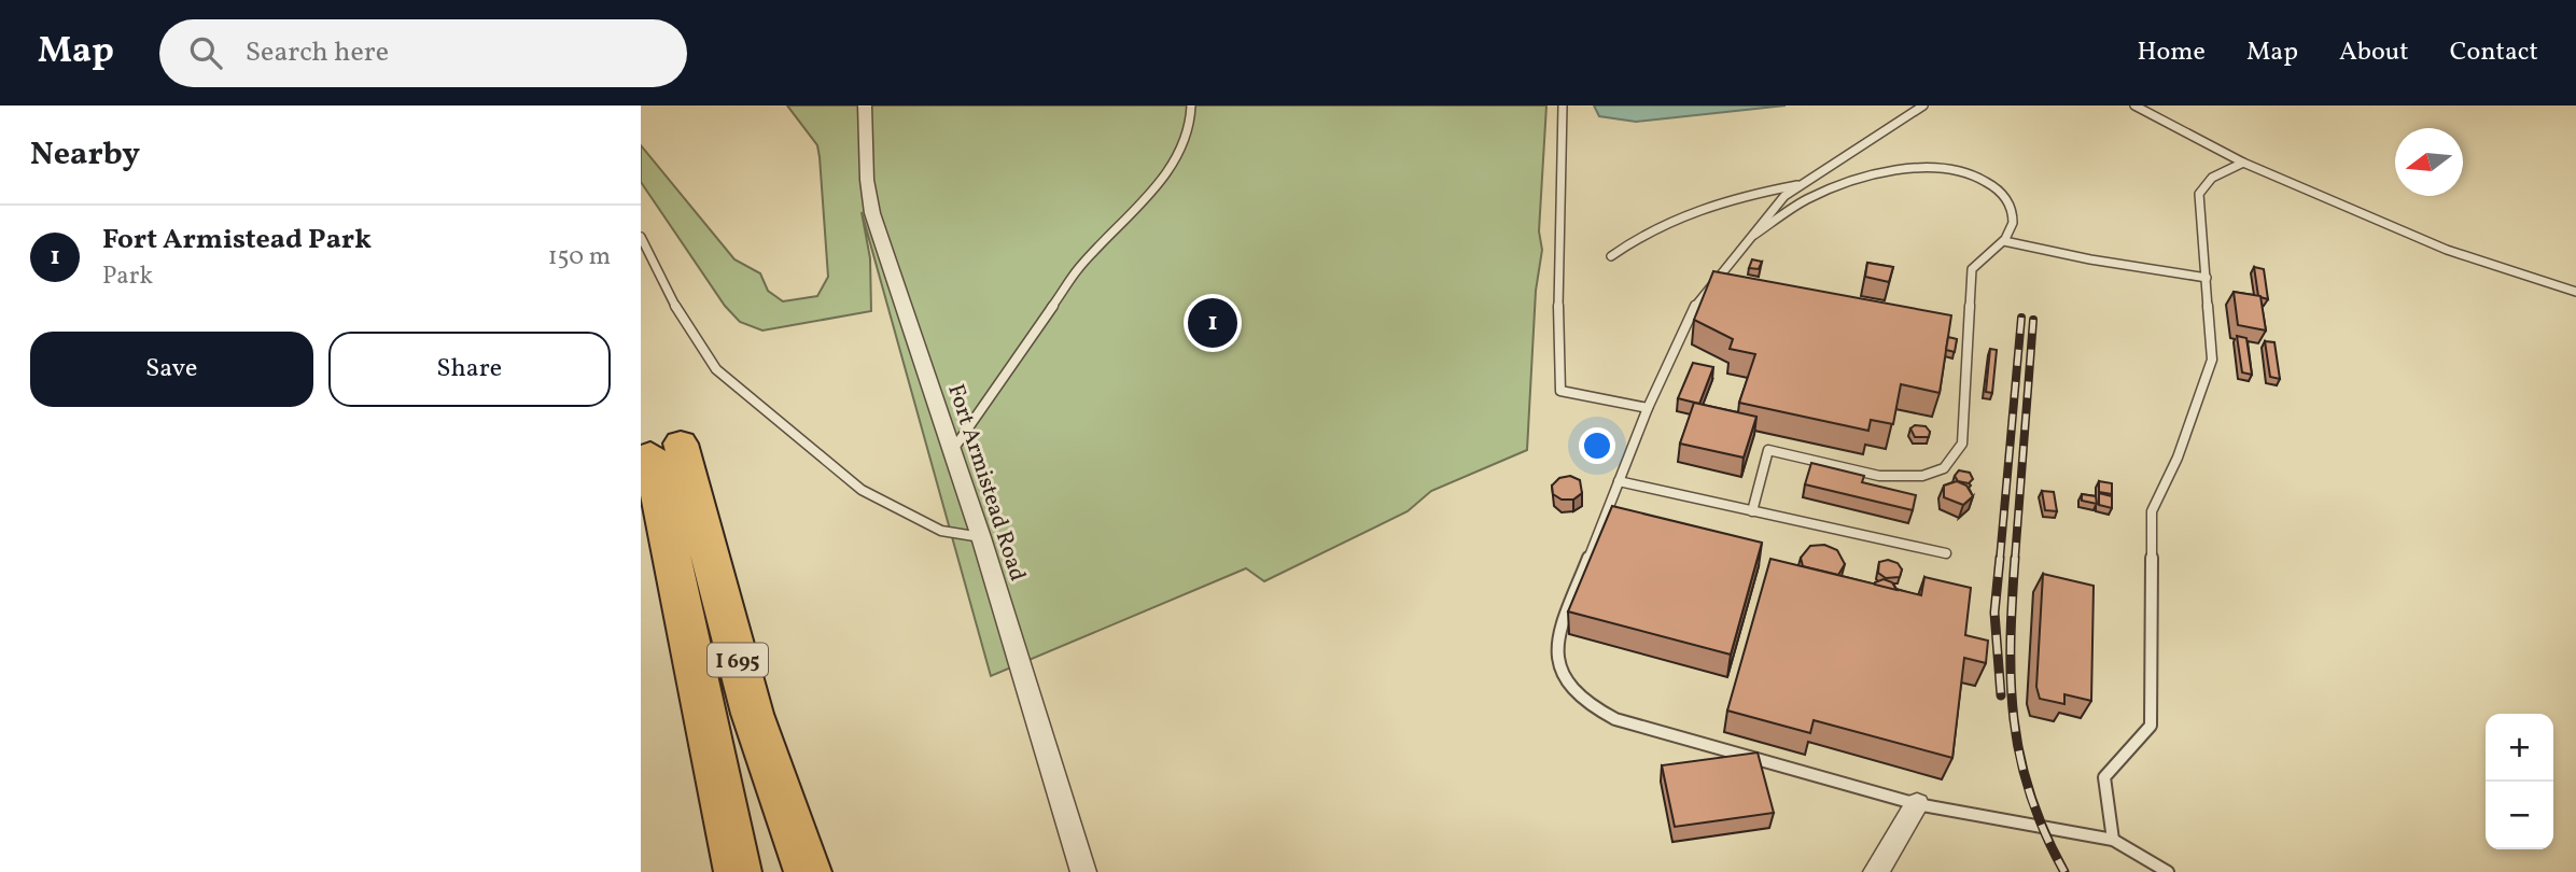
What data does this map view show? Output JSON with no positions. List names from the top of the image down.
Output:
{
  "streets": {
    "highway": ["I 695"],
    "street": ["Fort Armistead Road"]
  },
  "north": "left",
  "page": {
    "header": "Map",
    "search": "Search here",
    "nav": [
      "Home",
      "Map",
      "About",
      "Contact"
    ],
    "heading": "Nearby",
    "list": [
      {
        "mark": "1",
        "name": "Fort Armistead Park",
        "note": "Park",
        "value": "150 m"
      }
    ],
    "pins": "1",
    "buttons": ["Save", "Share"],
    "map_buttons": ["+", "−"]
  }
}
